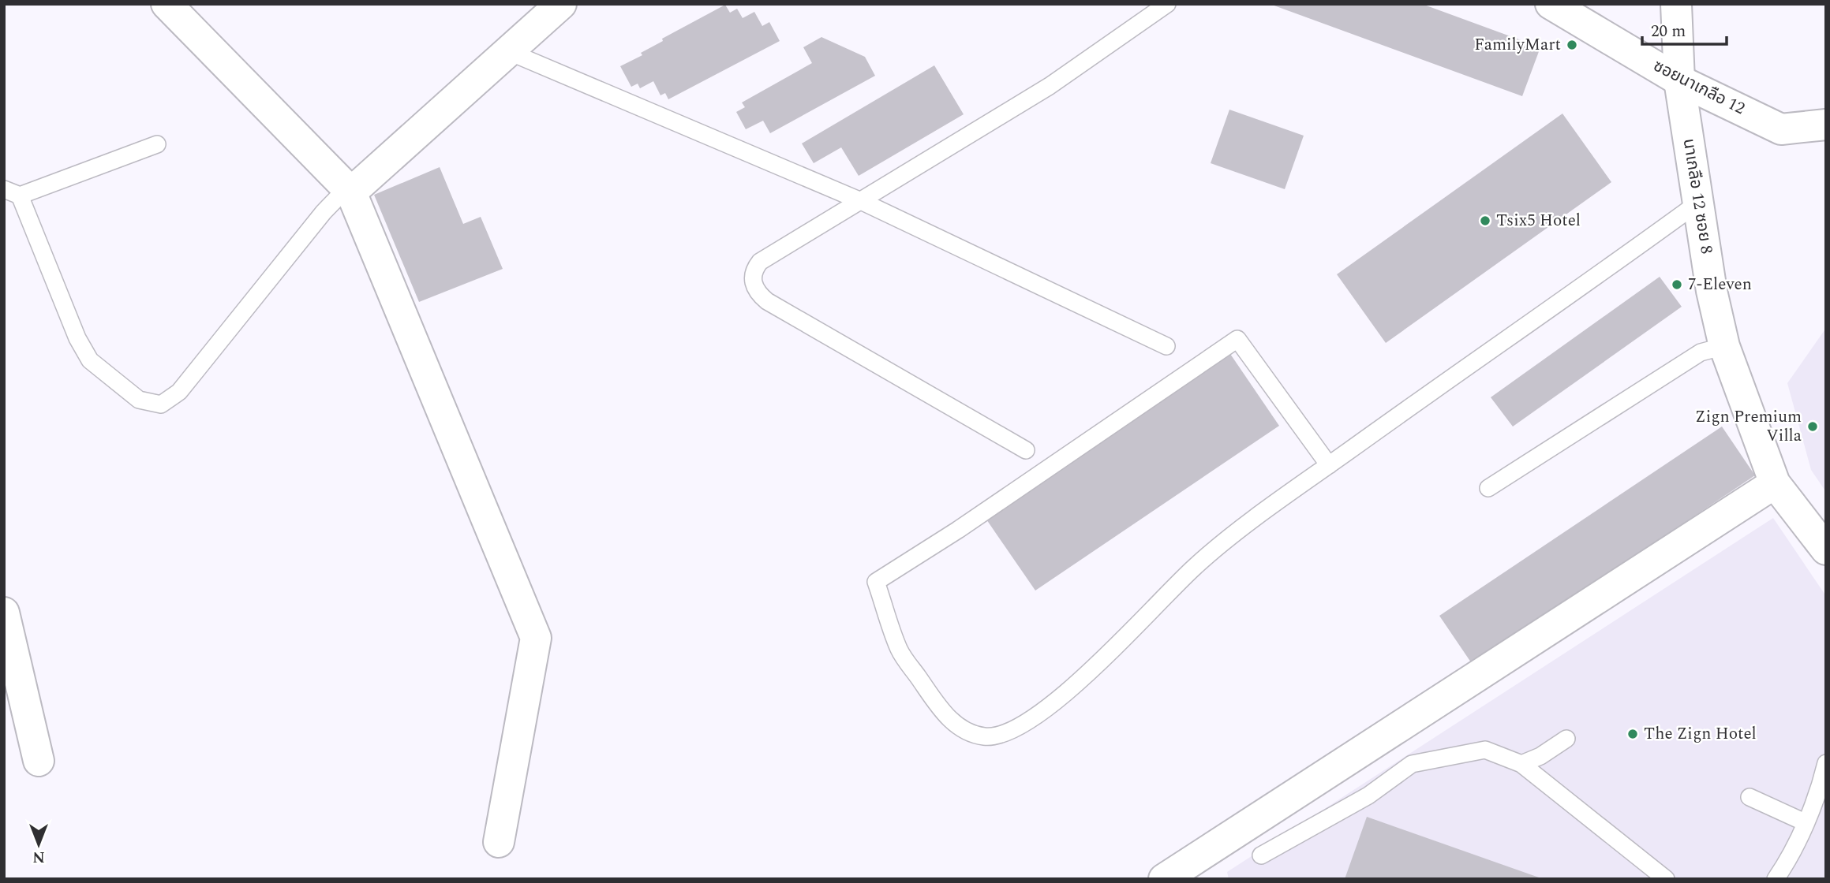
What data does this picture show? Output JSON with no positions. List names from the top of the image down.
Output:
{
  "streets": {
    "street": ["ซอยนาเกลือ 12", "นาเกลือ 12 ซอย 8"]
  },
  "crossings": [
    ["ซอยนาเกลือ 12", "นาเกลือ 12 ซอย 8"]
  ],
  "places": [
    "FamilyMart",
    "Tsix5 Hotel",
    "7-Eleven",
    "Zign Premium Villa",
    "The Zign Hotel"
  ],
  "scale_bar": "20 m",
  "north": "bottom"
}
